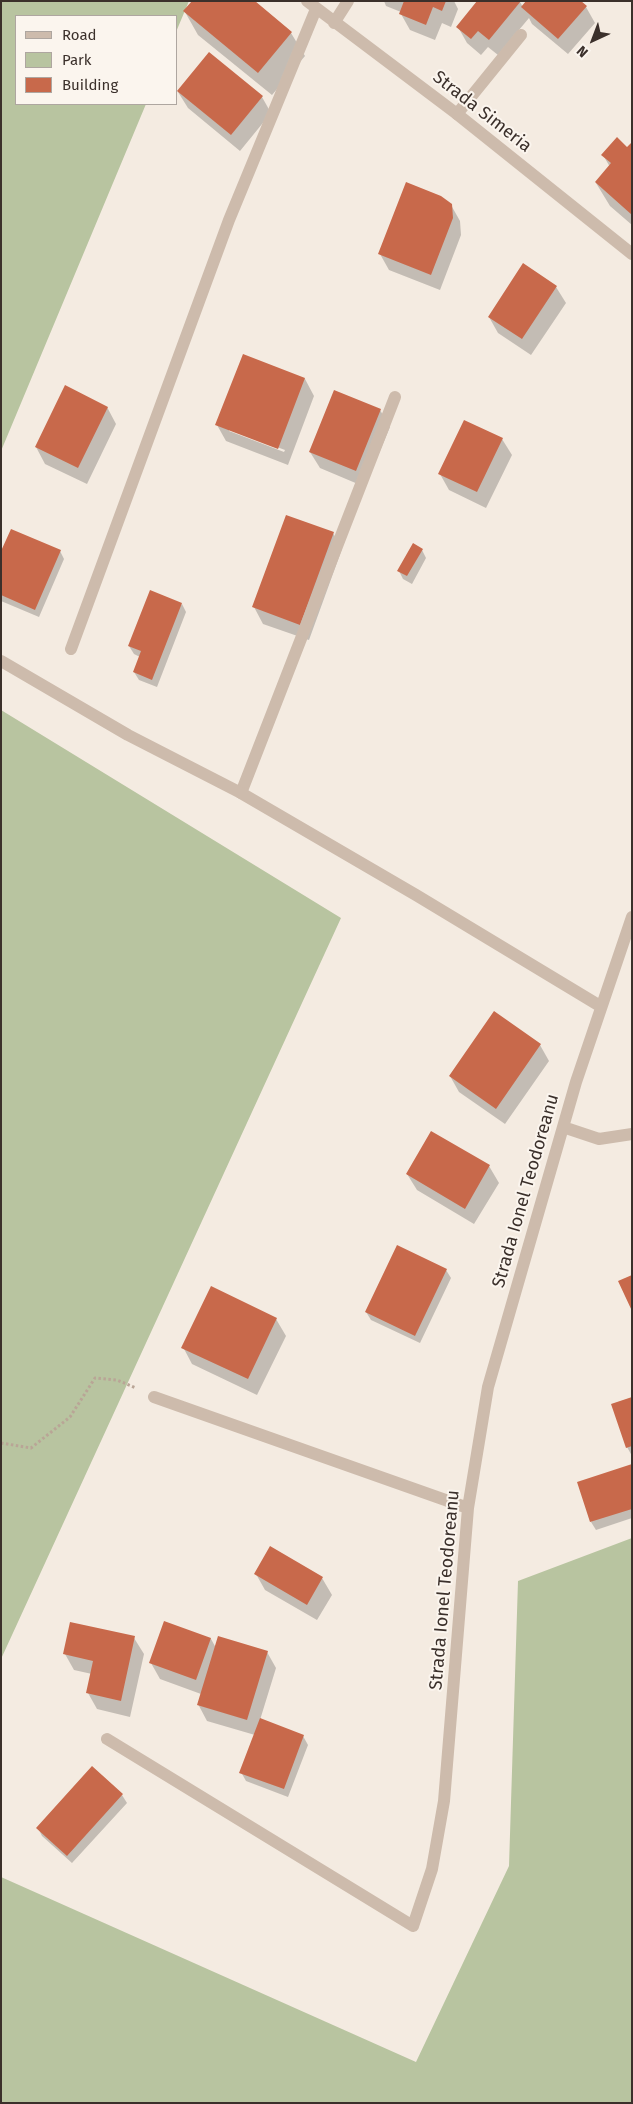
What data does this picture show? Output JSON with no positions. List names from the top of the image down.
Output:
{
  "streets": {
    "street": ["Strada Simeria", "Strada Ionel Teodoreanu"]
  },
  "legend": ["Road", "Park", "Building"],
  "north": "bottom left"
}
